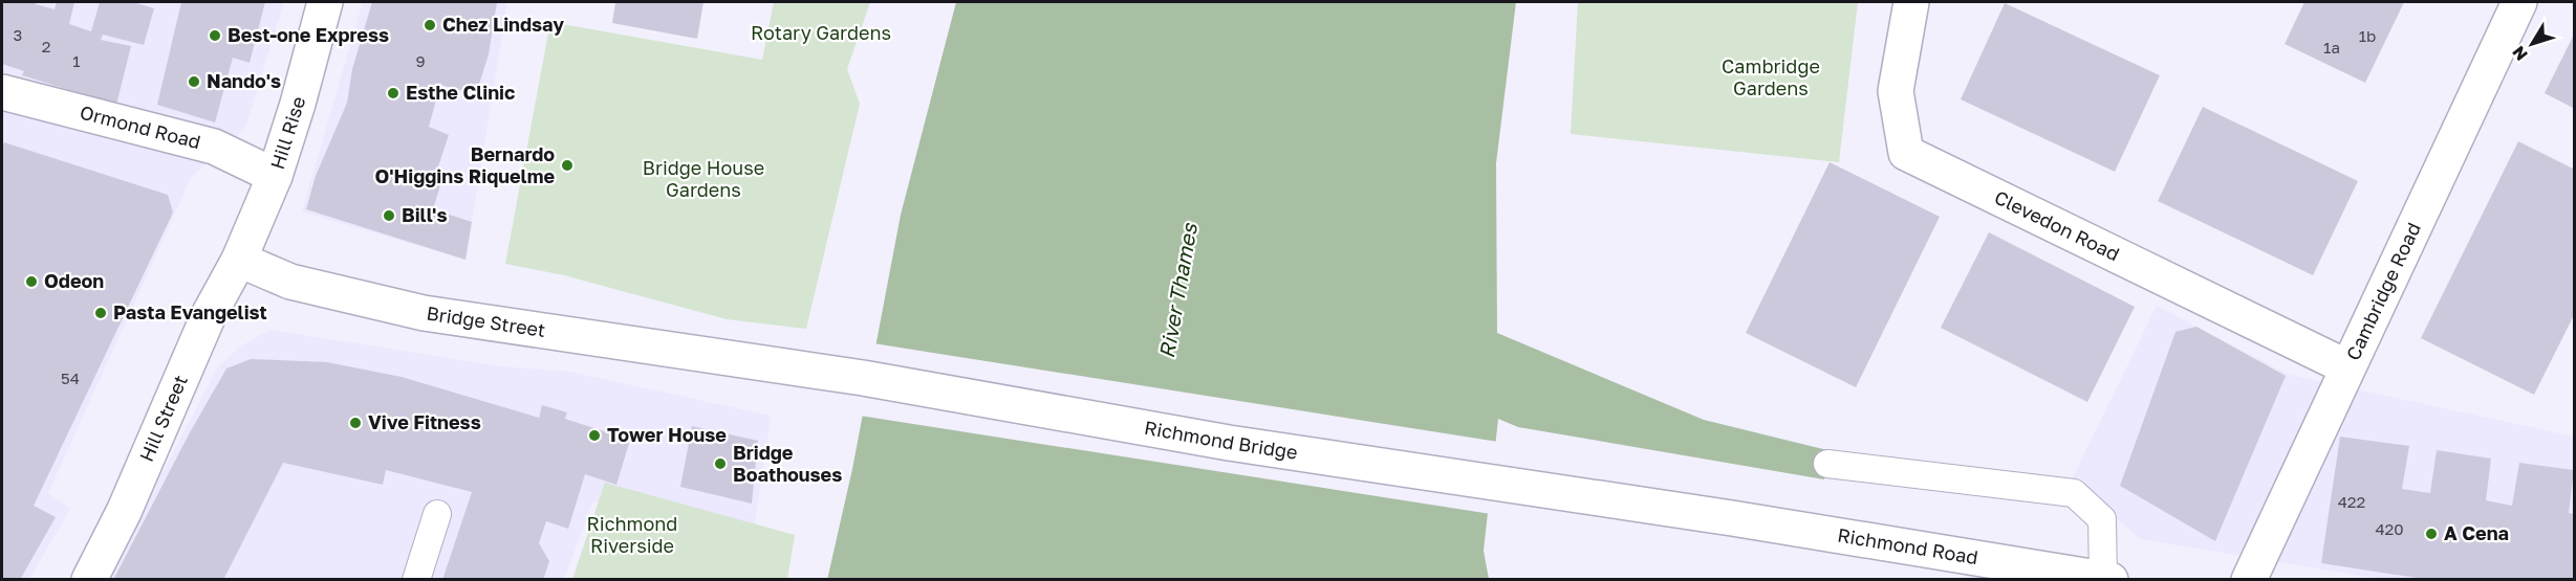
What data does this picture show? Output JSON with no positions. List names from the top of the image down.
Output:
{
  "streets": {
    "main road": [
      "Ormond Road",
      "Hill Rise",
      "Clevedon Road",
      "Cambridge Road",
      "Bridge Street",
      "Hill Street",
      "Richmond Bridge",
      "Richmond Road"
    ]
  },
  "crossings": [
    ["Ormond Road", "Hill Rise"],
    ["Hill Rise", "Bridge Street"],
    ["Hill Rise", "Hill Street"],
    ["Clevedon Road", "Cambridge Road"],
    ["Bridge Street", "Hill Street"],
    ["Bridge Street", "Richmond Bridge"],
    ["Richmond Bridge", "Richmond Road"]
  ],
  "water": ["River Thames"],
  "parks": [
    "Rotary Gardens",
    "Cambridge Gardens",
    "Bridge House Gardens",
    "Richmond Riverside"
  ],
  "places": [
    "Chez Lindsay",
    "Best-one Express",
    "Nando's",
    "Esthe Clinic",
    "Bernardo O'Higgins Riquelme",
    "Bill's",
    "Odeon",
    "Pasta Evangelist",
    "Vive Fitness",
    "Tower House",
    "Bridge Boathouses",
    "A Cena"
  ],
  "house_numbers": [
    "3",
    "1b",
    "2",
    "1a",
    "1",
    "9",
    "54",
    "422",
    "420"
  ],
  "north": "bottom left"
}
